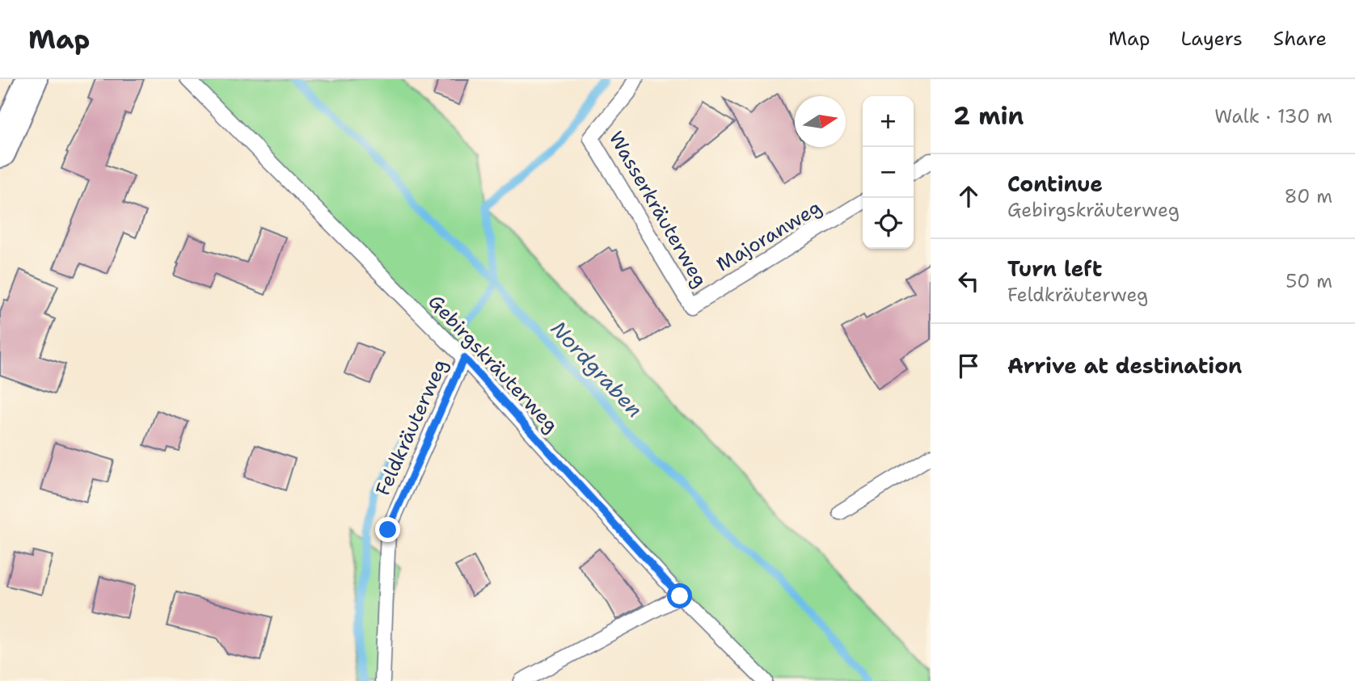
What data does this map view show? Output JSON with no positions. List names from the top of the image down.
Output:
{
  "streets": {
    "lane": [
      "Wasserkräuterweg",
      "Majoranweg",
      "Gebirgskräuterweg",
      "Feldkräuterweg"
    ]
  },
  "crossings": [
    ["Wasserkräuterweg", "Majoranweg"],
    ["Gebirgskräuterweg", "Feldkräuterweg"]
  ],
  "water": ["Nordgraben"],
  "north": "right",
  "page": {
    "header": "Map",
    "nav": ["Map", "Layers", "Share"],
    "heading": ["2 min", "Walk · 130 m"],
    "map_buttons": ["+", "−"],
    "list": [
      ["Continue", "Gebirgskräuterweg", "80 m"],
      ["Turn left", "Feldkräuterweg", "50 m"],
      "Arrive at destination"
    ]
  }
}
